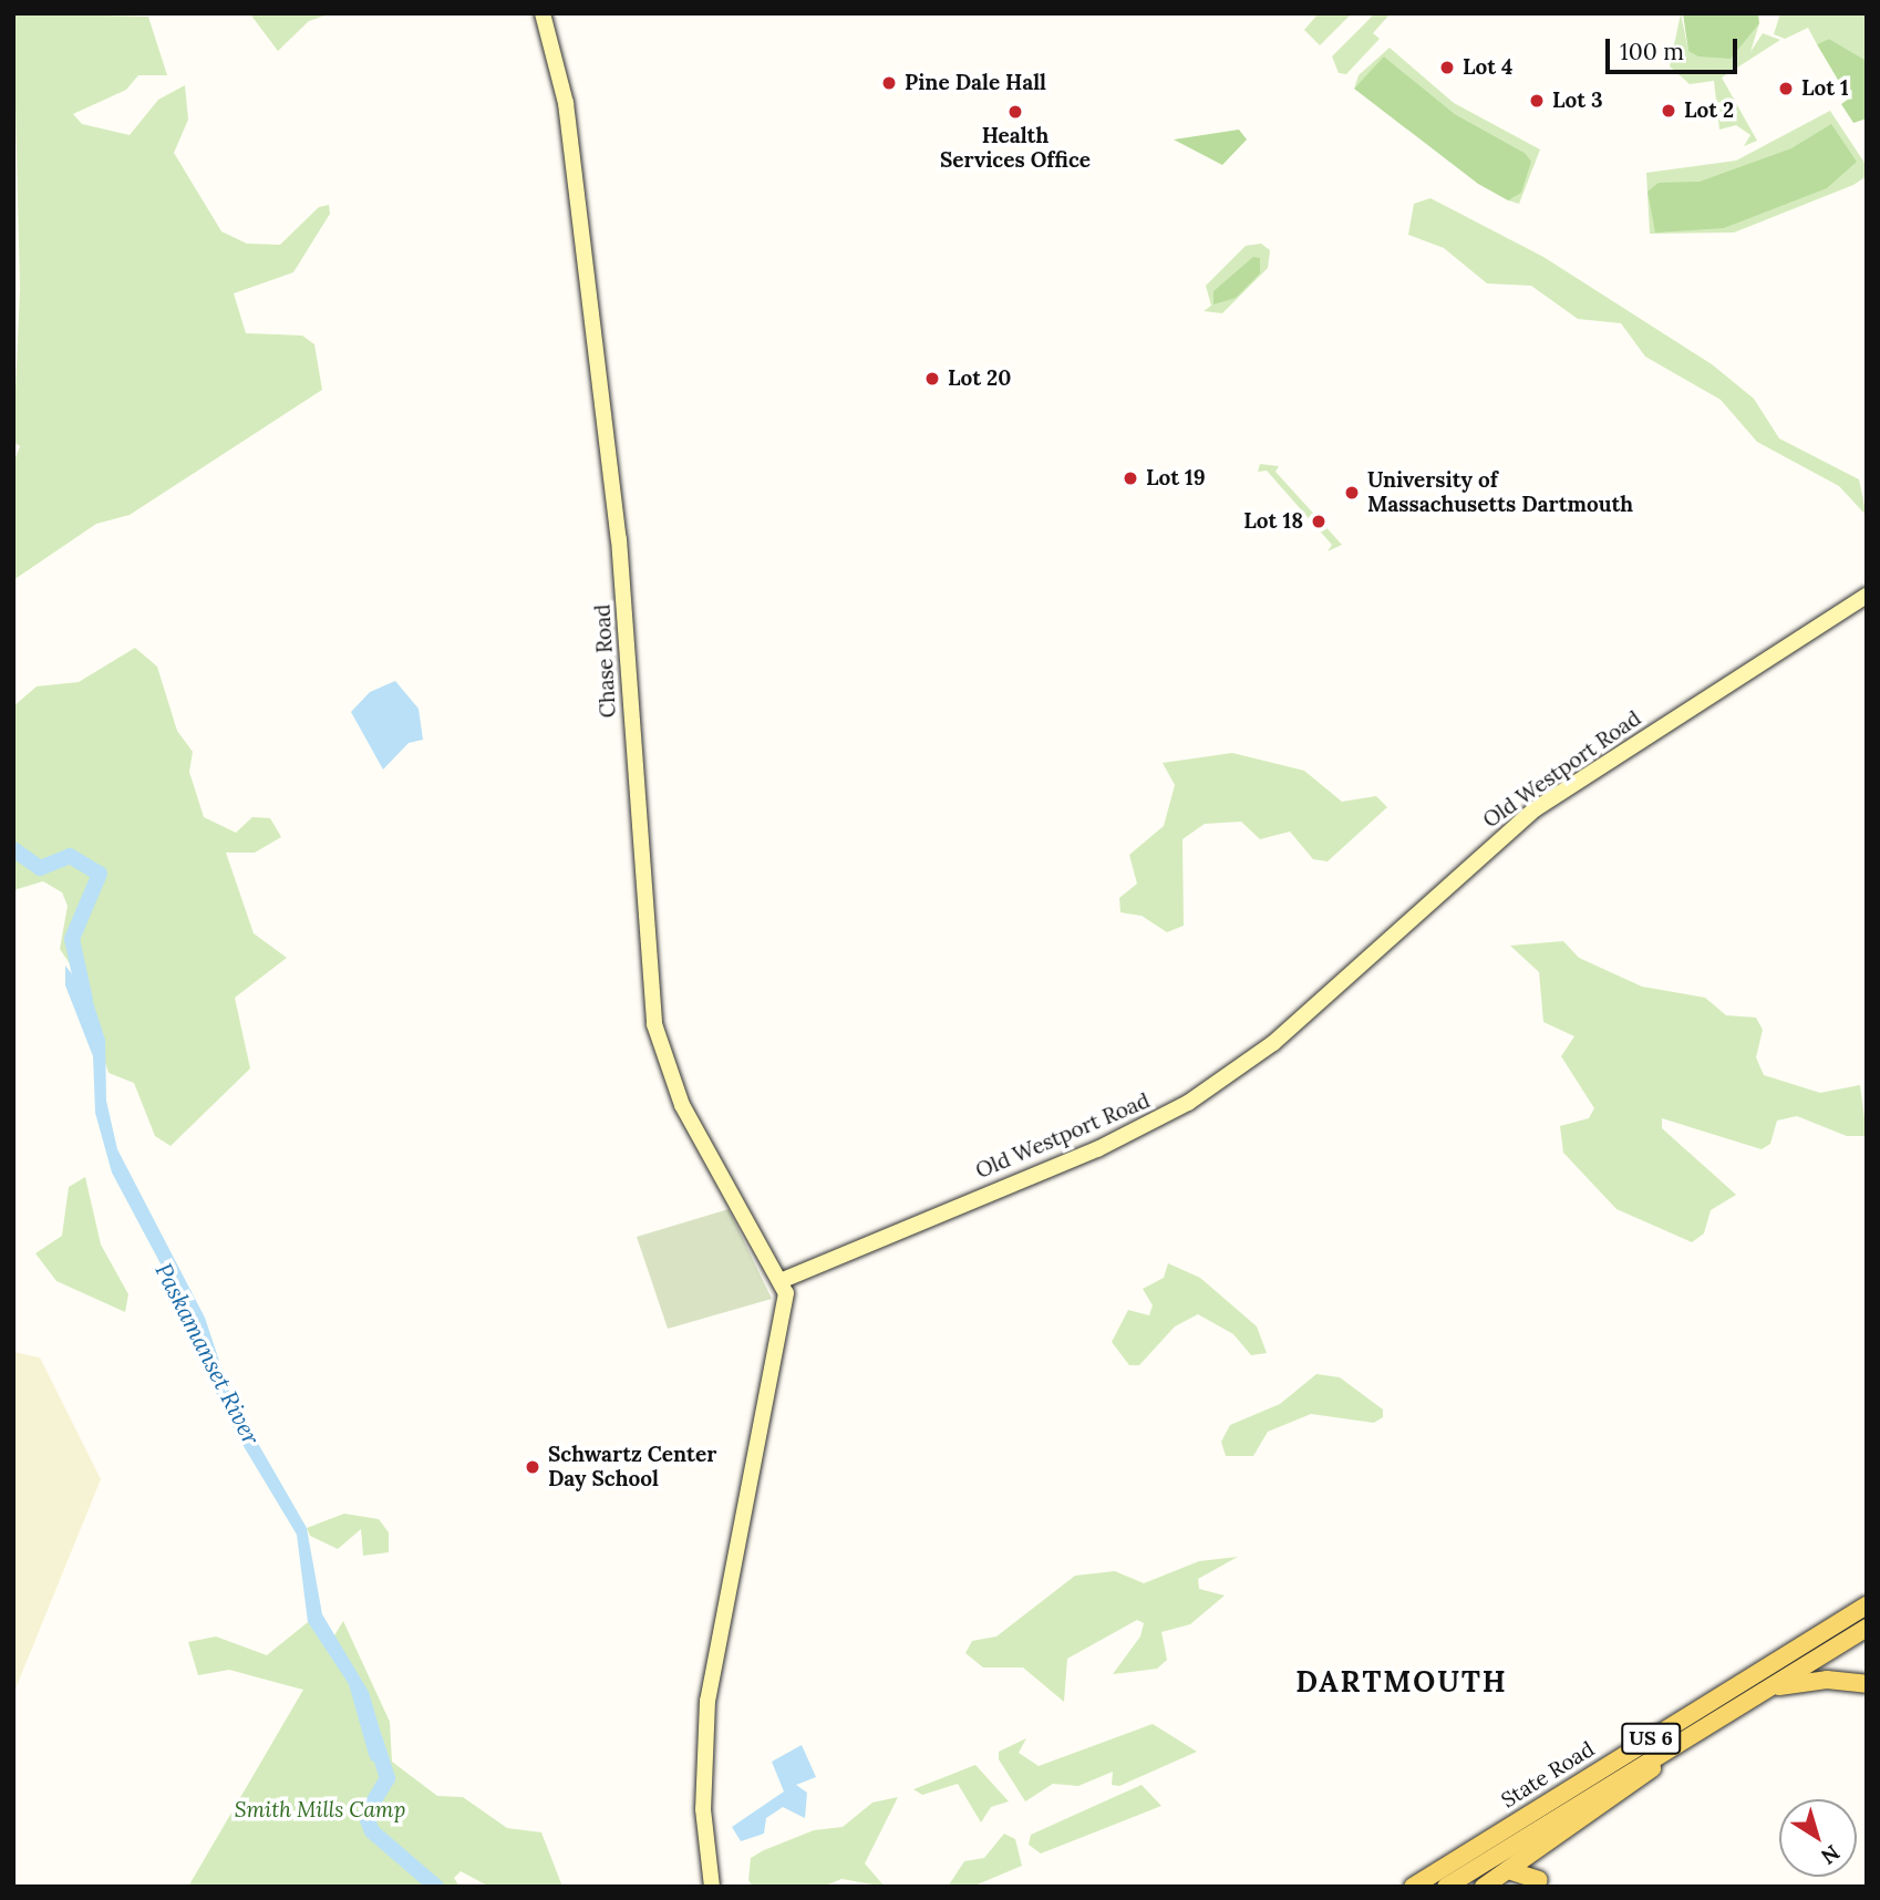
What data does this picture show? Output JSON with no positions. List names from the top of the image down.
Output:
{
  "streets": {
    "main road": [
      "Chase Road",
      "Old Westport Road",
      "US 6",
      "State Road"
    ]
  },
  "crossings": [
    ["Chase Road", "Old Westport Road"]
  ],
  "districts": ["DARTMOUTH"],
  "water": ["Paskamanset River"],
  "parks": ["Smith Mills Camp"],
  "places": [
    "Lot 4",
    "Pine Dale Hall",
    "Lot 1",
    "Lot 3",
    "Lot 2",
    "Health Services Office",
    "Lot 20",
    "Lot 19",
    "University of Massachusetts Dartmouth",
    "Lot 18",
    "Schwartz Center Day School"
  ],
  "scale_bar": "100 m",
  "north": "bottom right"
}
